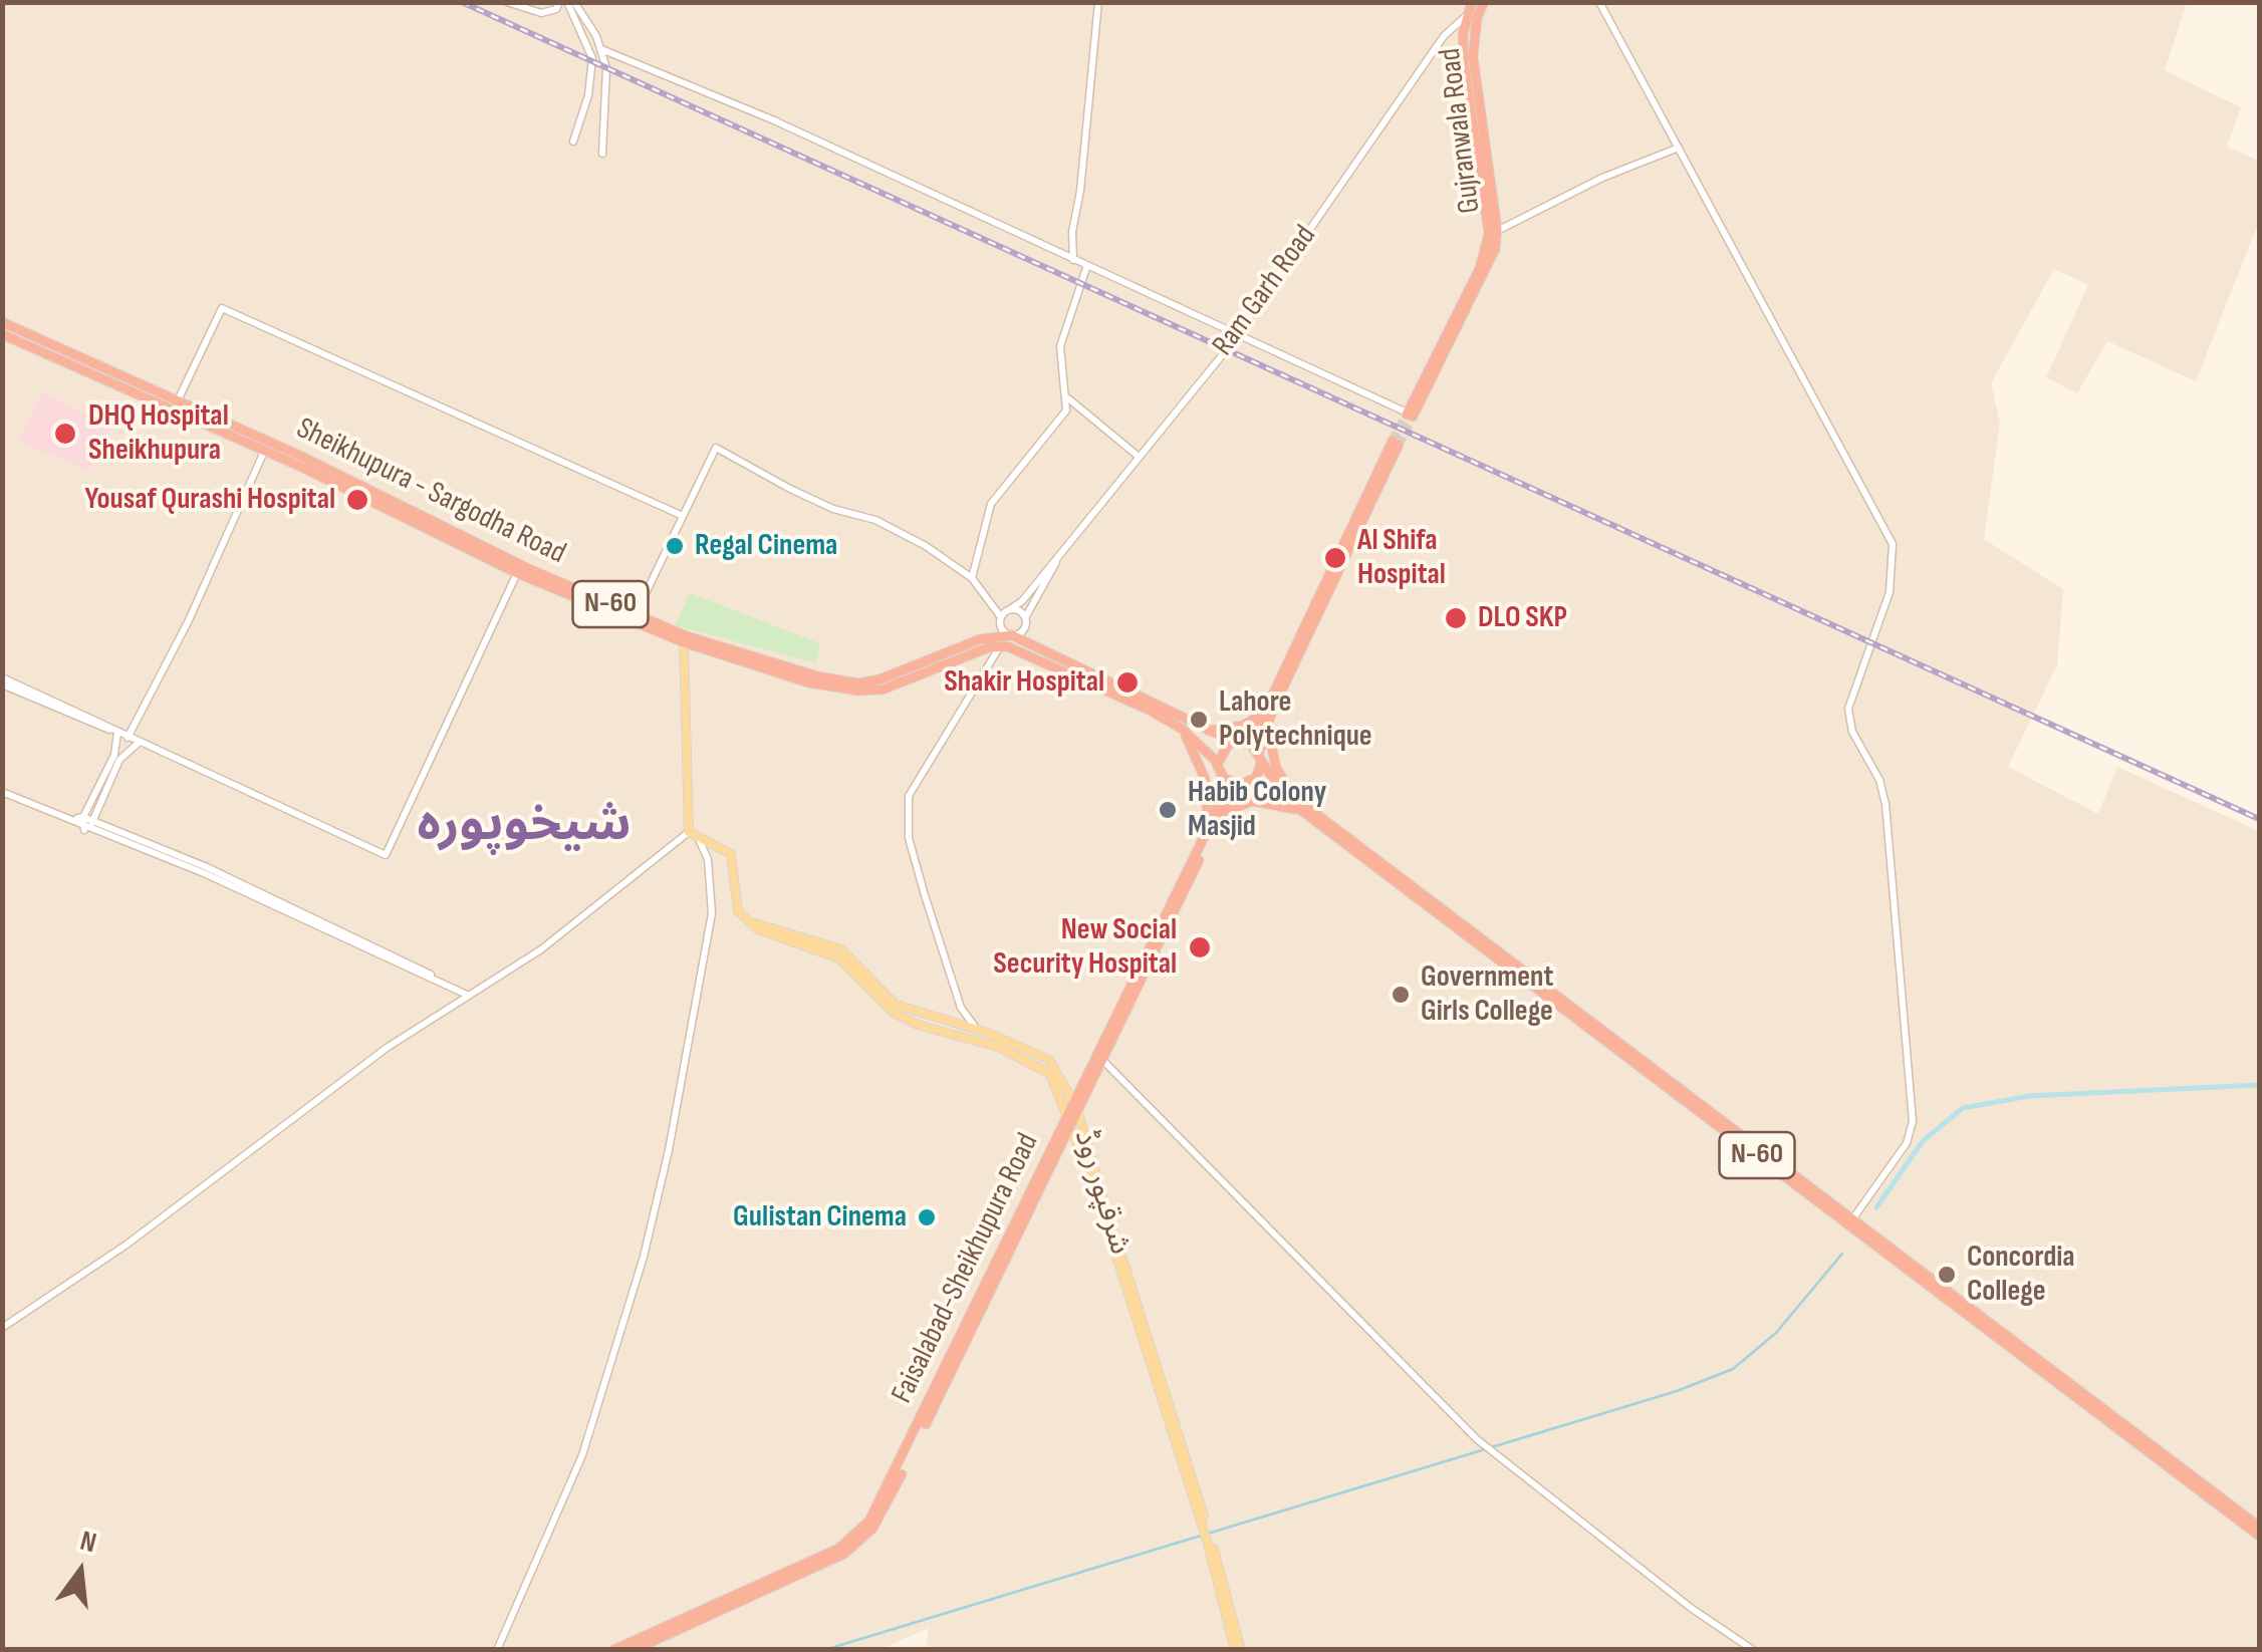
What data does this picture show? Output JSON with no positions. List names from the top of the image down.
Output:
{
  "streets": {
    "highway": [
      "Gujranwala Road",
      "Sheikhupura - Sargodha Road",
      "N-60",
      "Faisalabad-Sheikhupura Road"
    ],
    "main road": ["شرقپور روڈ"],
    "street": ["Ram Garh Road"]
  },
  "crossings": [
    ["Gujranwala Road", "Ram Garh Road"],
    ["Ram Garh Road", "Sheikhupura - Sargodha Road"],
    ["Sheikhupura - Sargodha Road", "N-60"],
    ["Sheikhupura - Sargodha Road", "Faisalabad-Sheikhupura Road"],
    ["N-60", "Faisalabad-Sheikhupura Road"],
    ["شرقپور روڈ", "Faisalabad-Sheikhupura Road"]
  ],
  "districts": ["شیخوپورہ"],
  "places": [
    "DHQ Hospital Sheikhupura",
    "Yousaf Qurashi Hospital",
    "Regal Cinema",
    "Al Shifa Hospital",
    "DLO SKP",
    "Shakir Hospital",
    "Lahore Polytechnique",
    "Habib Colony Masjid",
    "New Social Security Hospital",
    "Government Girls College",
    "Gulistan Cinema",
    "Concordia College"
  ],
  "north": "top"
}
